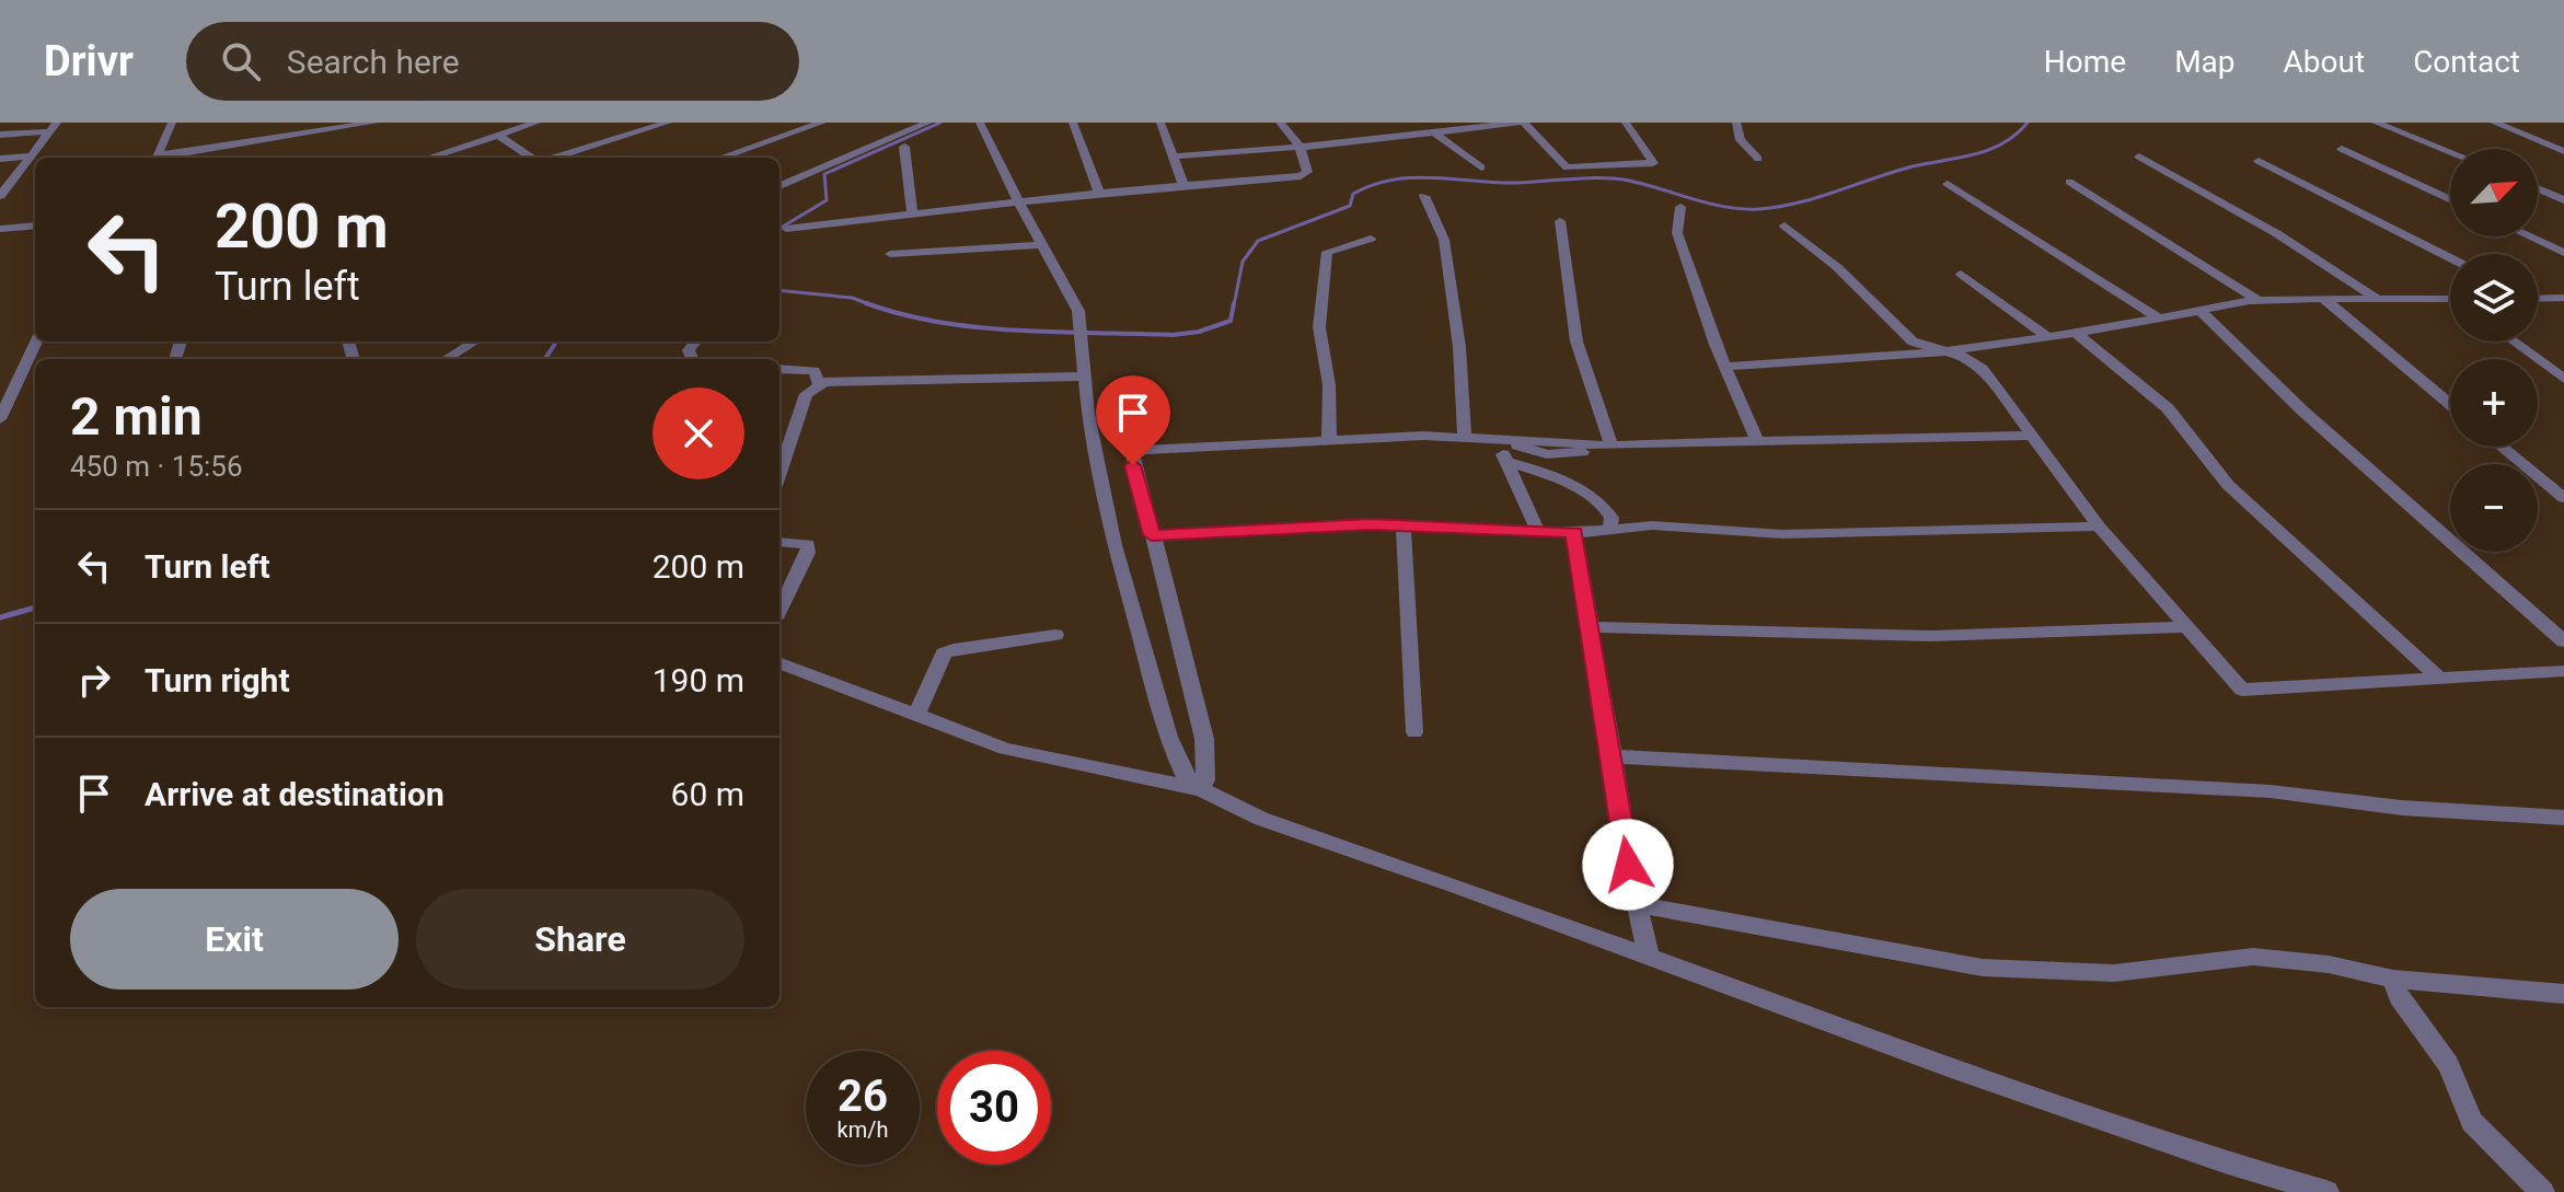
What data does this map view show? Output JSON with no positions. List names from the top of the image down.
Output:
{
  "north": "top right",
  "page": {
    "header": "Drivr",
    "search": "Search here",
    "nav": [
      "Home",
      "Map",
      "About",
      "Contact"
    ],
    "map_buttons": ["+", "−"],
    "turn": ["200 m", "Turn left"],
    "heading": ["2 min", "450 m · 15:56"],
    "list": [
      {
        "name": "Turn left",
        "value": "200 m"
      },
      {
        "name": "Turn right",
        "value": "190 m"
      },
      {
        "name": "Arrive at destination",
        "value": "60 m"
      }
    ],
    "buttons": ["Exit", "Share"],
    "speed": "26 km/h",
    "limit": "30"
  }
}
